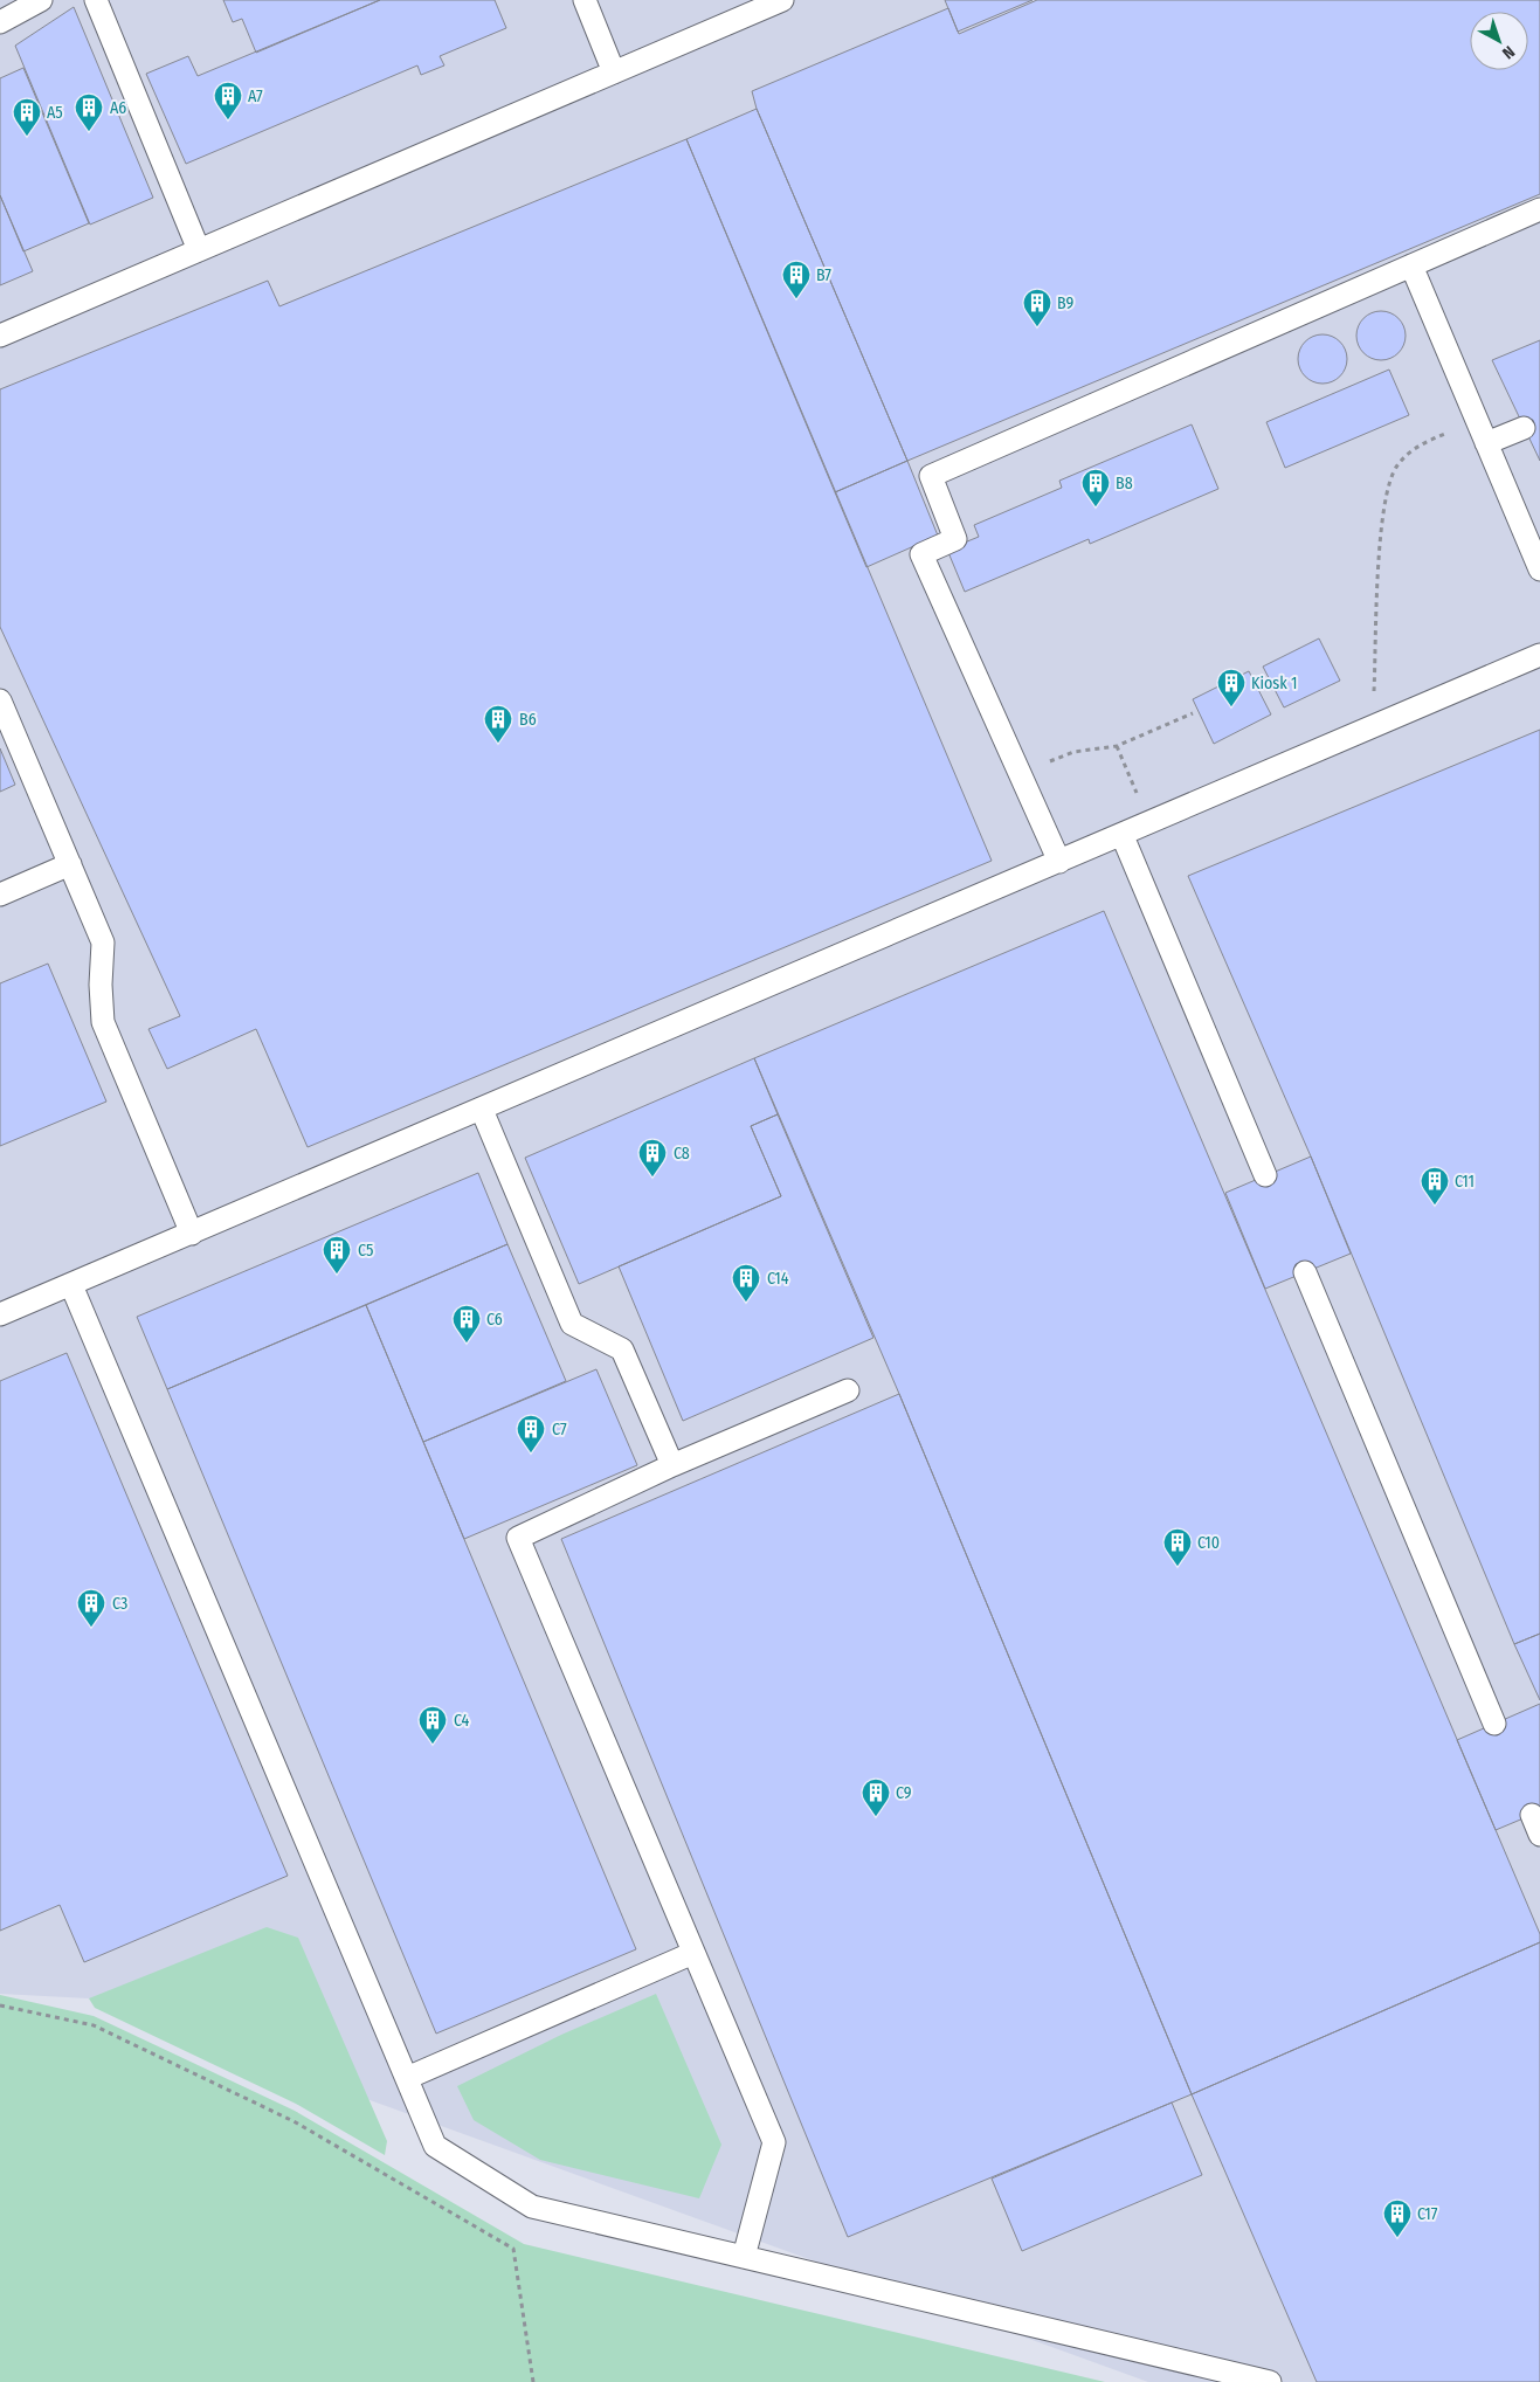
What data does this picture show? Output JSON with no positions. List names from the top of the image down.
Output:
{
  "places": {
    "building": [
      "A7",
      "A6",
      "A5",
      "B7",
      "B9",
      "B8",
      "Kiosk 1",
      "B6",
      "C8",
      "C11",
      "C5",
      "C14",
      "C6",
      "C7",
      "C10",
      "C3",
      "C4",
      "C9",
      "C17"
    ]
  },
  "north": "bottom right"
}
